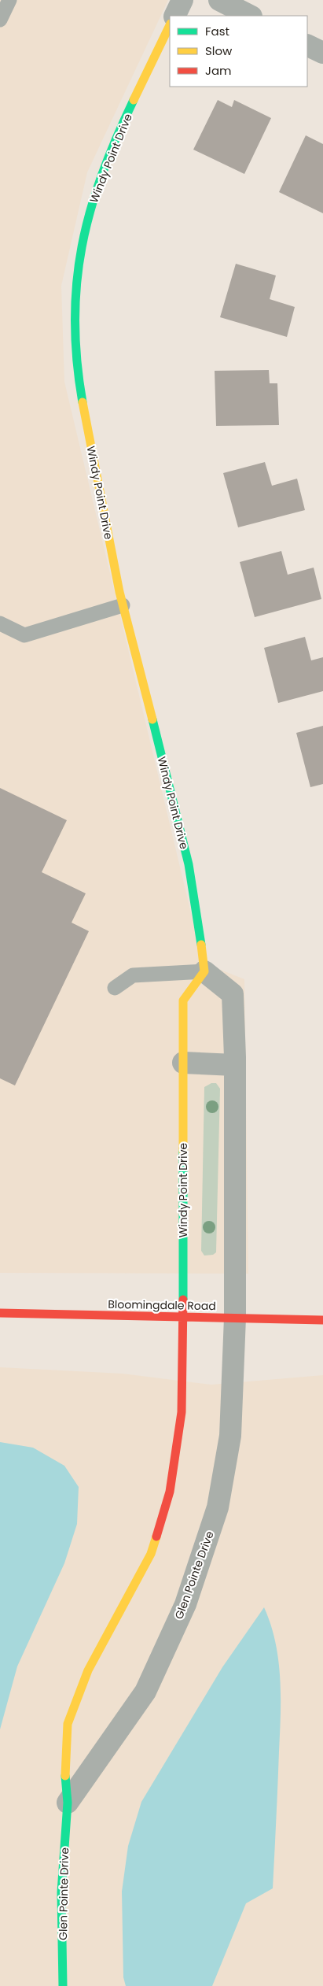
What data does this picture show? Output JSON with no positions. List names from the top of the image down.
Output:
{
  "streets": {
    "street": ["Windy Point Drive", "Bloomingdale Road", "Glen Pointe Drive"]
  },
  "crossings": [
    ["Windy Point Drive", "Bloomingdale Road"],
    ["Windy Point Drive", "Glen Pointe Drive"],
    ["Bloomingdale Road", "Glen Pointe Drive"]
  ],
  "legend": ["Fast", "Slow", "Jam"]
}
